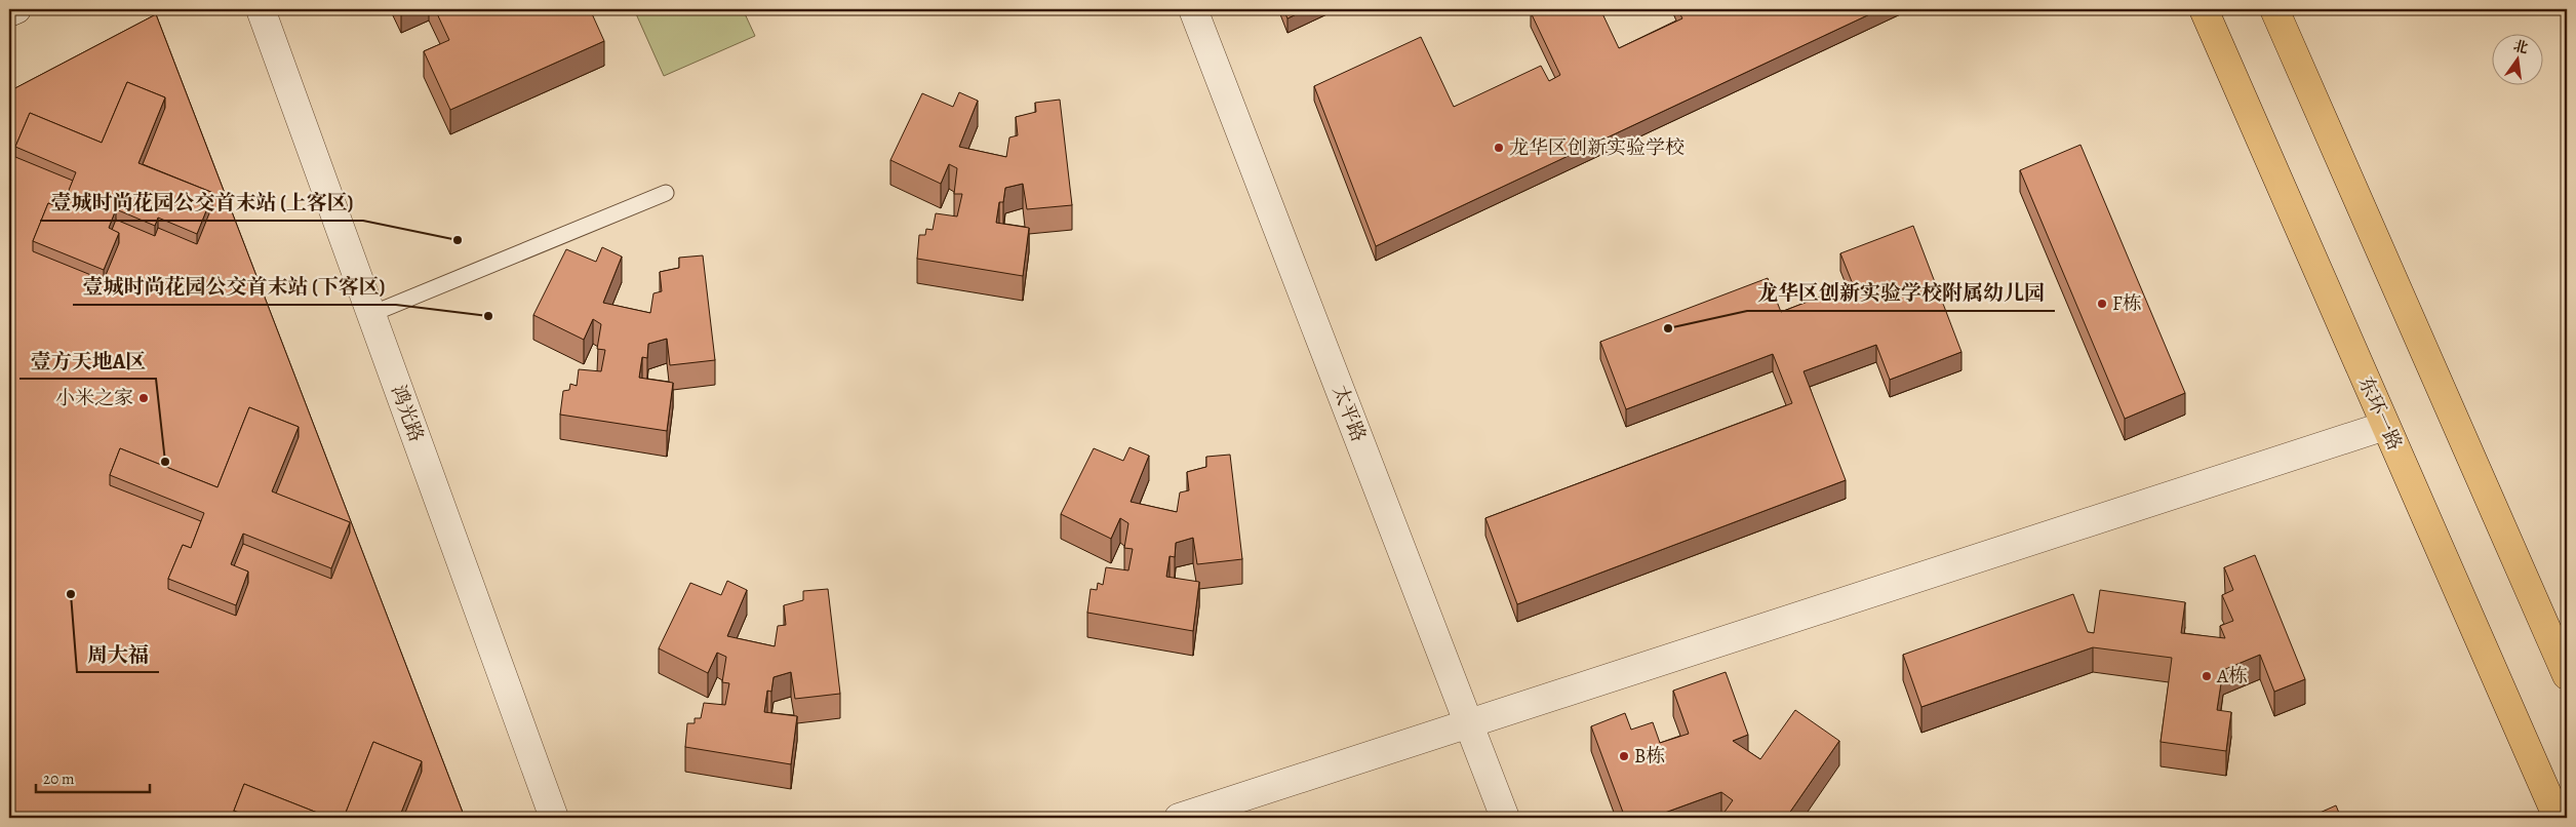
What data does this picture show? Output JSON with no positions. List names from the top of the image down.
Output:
{
  "streets": {
    "main road": ["东环一路"],
    "street": ["鸿光路", "太平路"]
  },
  "places": [
    "龙华区创新实验学校",
    "壹城时尚花园公交首末站 (上客区)",
    "F栋",
    "壹城时尚花园公交首末站 (下客区)",
    "龙华区创新实验学校附属幼儿园",
    "小米之家",
    "壹方天地A区",
    "周大福",
    "A栋",
    "B栋"
  ],
  "scale_bar": "20 m",
  "north": "top"
}
